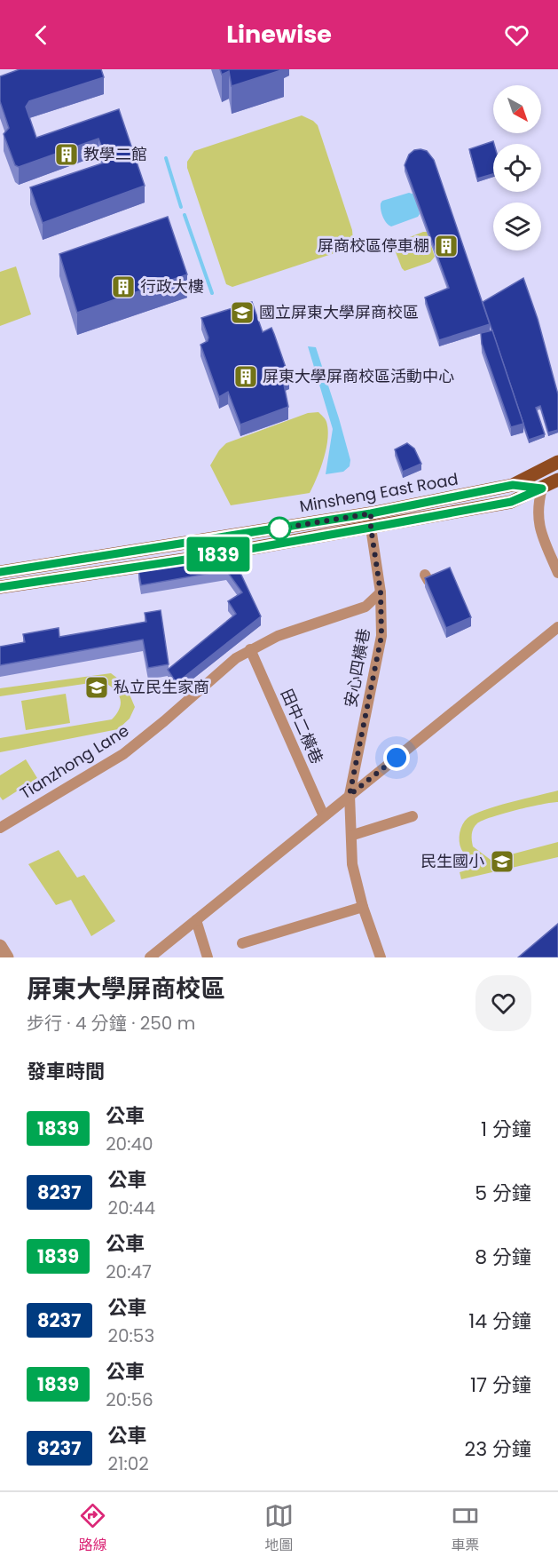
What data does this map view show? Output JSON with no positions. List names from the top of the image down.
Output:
{
  "streets": {
    "main road": ["Minsheng East Road"],
    "street": ["安心四橫巷", "田中二橫巷", "Tianzhong Lane"]
  },
  "crossings": [
    ["Minsheng East Road", "安心四橫巷"],
    ["安心四橫巷", "Tianzhong Lane"],
    ["田中二橫巷", "Tianzhong Lane"]
  ],
  "places": {
    "building": [
      "教學二館",
      "屏商校區停車棚",
      "行政大樓",
      "屏東大學屏商校區活動中心"
    ],
    "school or university": ["國立屏東大學屏商校區", "私立民生家商", "民生國小"]
  },
  "lines": ["bus line 1839"],
  "north": "bottom right",
  "page": {
    "header": "Linewise",
    "on_map": "1839",
    "heading": [
      ["屏東大學屏商校區", "步行 · 4 分鐘 · 250 m"],
      "發車時間"
    ],
    "list": [
      {
        "mark": "1839",
        "name": "公車",
        "note": "20:40",
        "value": "1 分鐘"
      },
      {
        "mark": "8237",
        "name": "公車",
        "note": "20:44",
        "value": "5 分鐘"
      },
      {
        "mark": "1839",
        "name": "公車",
        "note": "20:47",
        "value": "8 分鐘"
      },
      {
        "mark": "8237",
        "name": "公車",
        "note": "20:53",
        "value": "14 分鐘"
      },
      {
        "mark": "1839",
        "name": "公車",
        "note": "20:56",
        "value": "17 分鐘"
      },
      {
        "mark": "8237",
        "name": "公車",
        "note": "21:02",
        "value": "23 分鐘"
      }
    ],
    "tabs": ["路線", "地圖", "車票"]
  }
}
